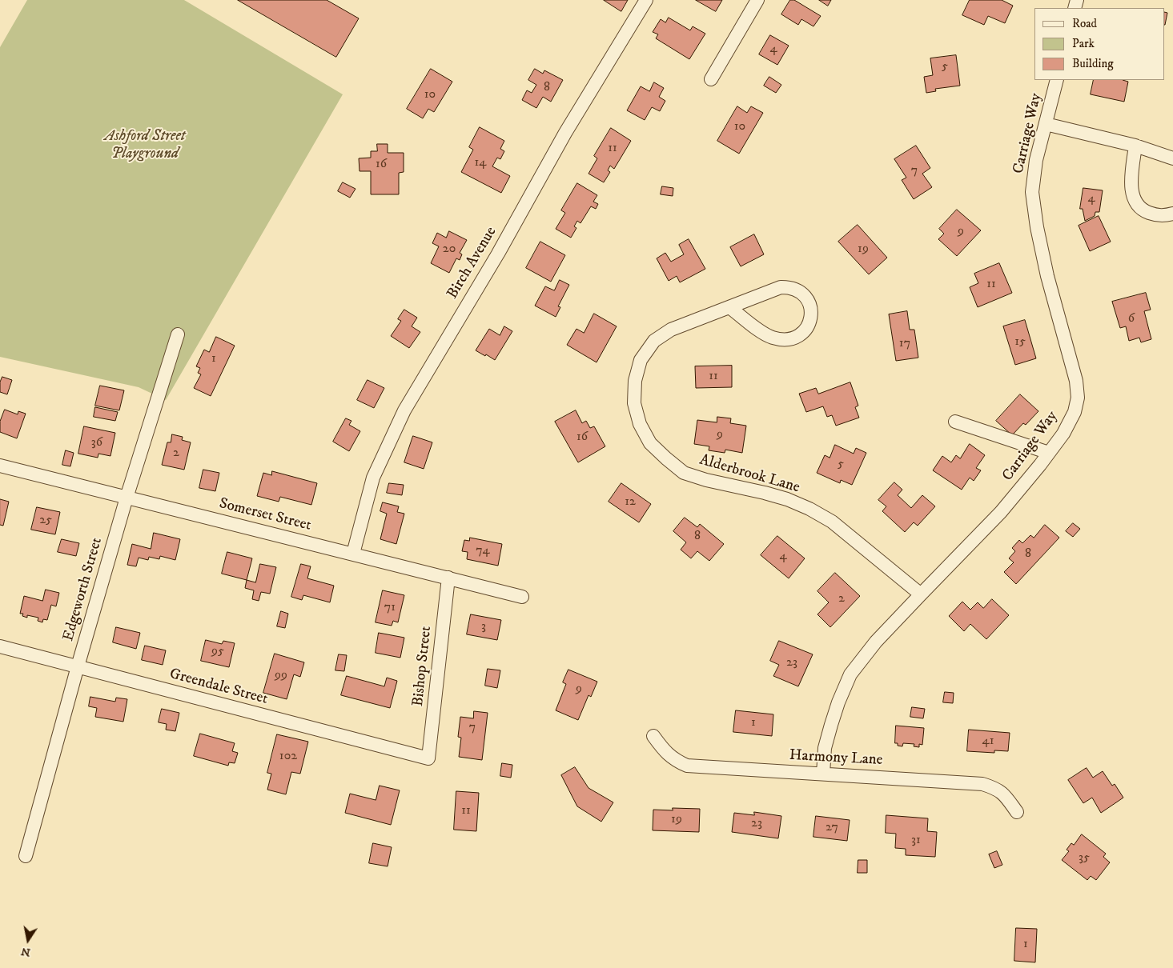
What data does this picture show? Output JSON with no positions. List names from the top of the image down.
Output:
{
  "streets": {
    "street": [
      "Carriage Way",
      "Birch Avenue",
      "Alderbrook Lane",
      "Somerset Street",
      "Edgeworth Street",
      "Bishop Street",
      "Greendale Street",
      "Harmony Lane"
    ]
  },
  "crossings": [
    ["Carriage Way", "Alderbrook Lane"],
    ["Carriage Way", "Harmony Lane"],
    ["Birch Avenue", "Somerset Street"],
    ["Somerset Street", "Edgeworth Street"],
    ["Somerset Street", "Bishop Street"],
    ["Edgeworth Street", "Greendale Street"],
    ["Bishop Street", "Greendale Street"]
  ],
  "parks": ["Ashford Street Playground"],
  "house_numbers": [
    "4",
    "5",
    "8",
    "10",
    "10",
    "11",
    "14",
    "16",
    "7",
    "4",
    "9",
    "20",
    "19",
    "11",
    "6",
    "15",
    "17",
    "1",
    "11",
    "9",
    "16",
    "36",
    "2",
    "5",
    "12",
    "25",
    "8",
    "74",
    "8",
    "4",
    "2",
    "71",
    "3",
    "95",
    "23",
    "99",
    "9",
    "1",
    "7",
    "41",
    "102",
    "11",
    "19",
    "23",
    "27",
    "31",
    "35",
    "1"
  ],
  "legend": ["Road", "Park", "Building"],
  "north": "bottom"
}
